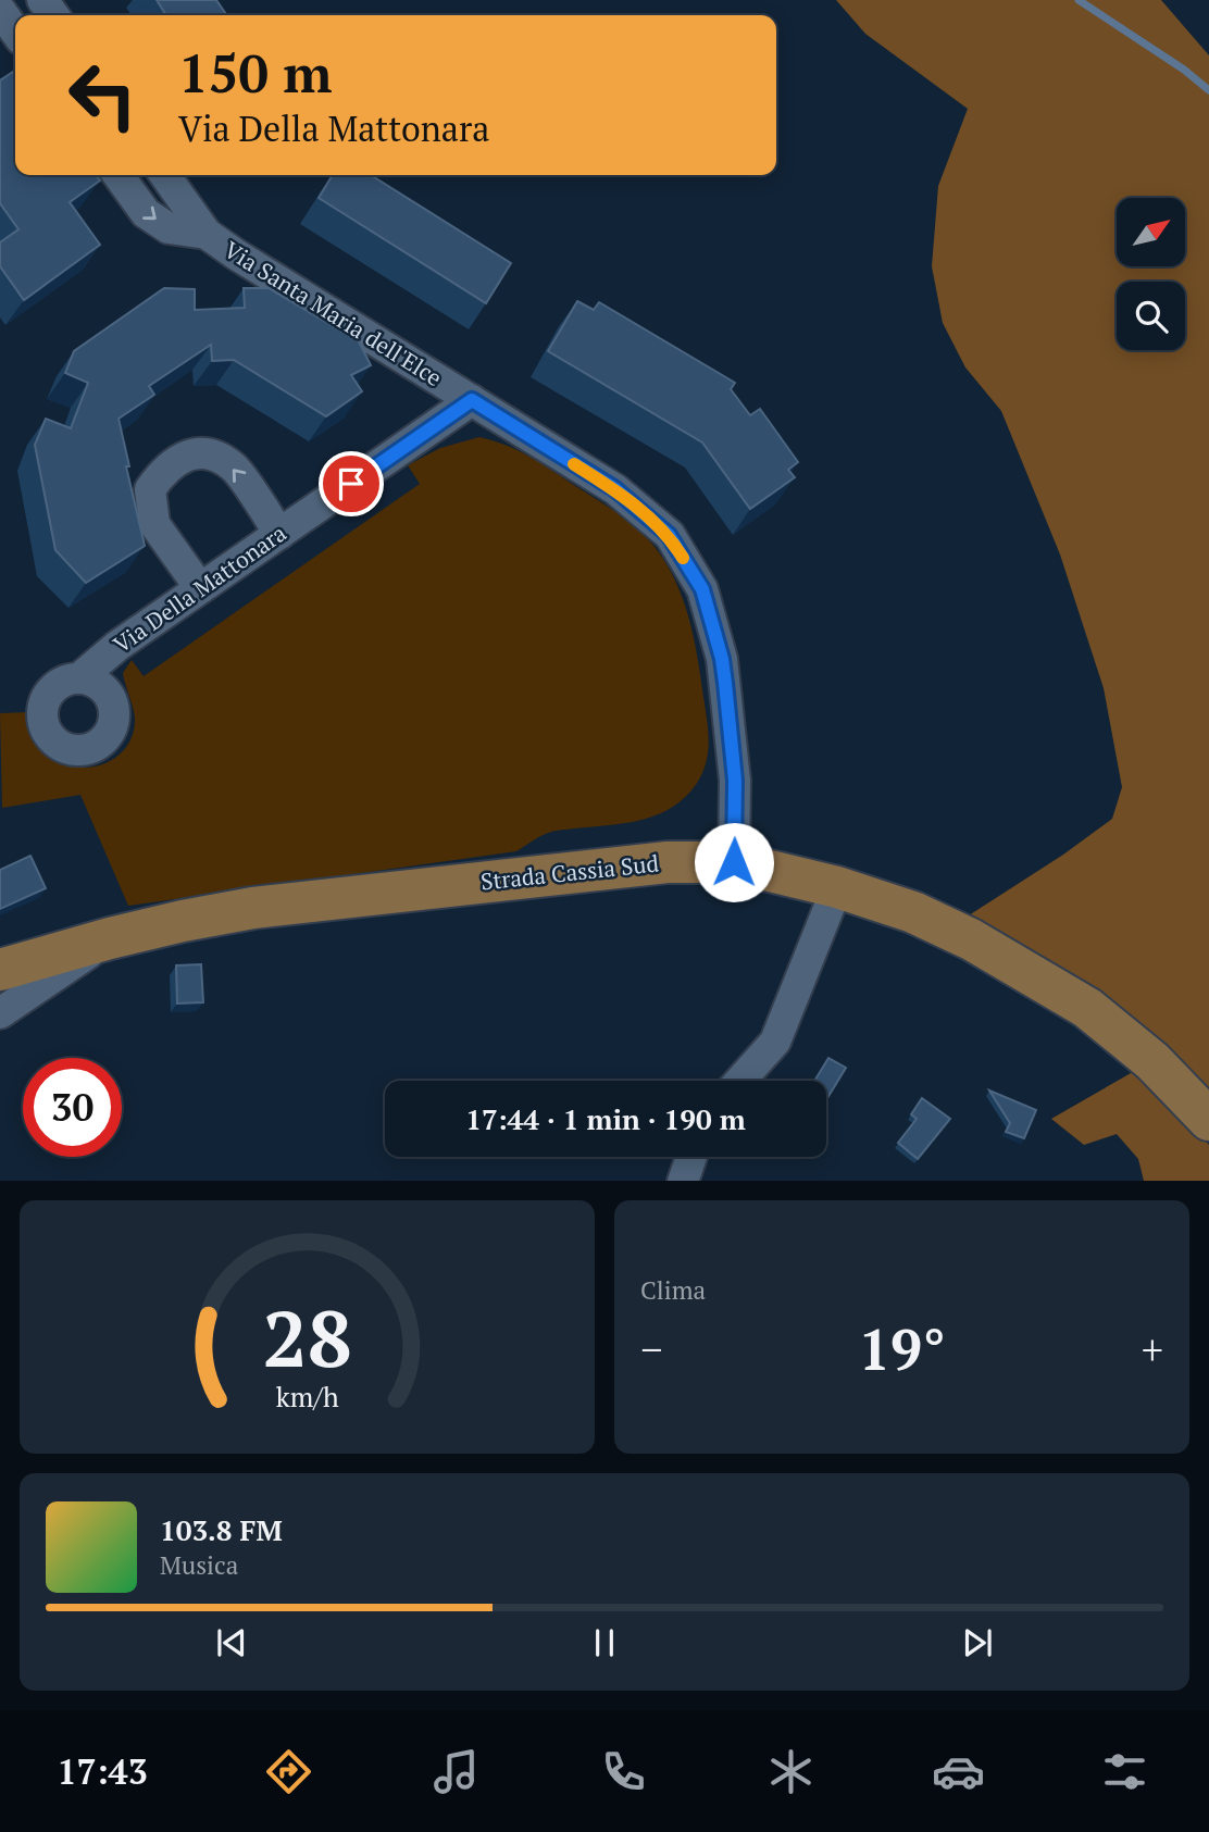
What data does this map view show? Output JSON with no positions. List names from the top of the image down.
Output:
{
  "streets": {
    "main road": ["Strada Cassia Sud"],
    "street": ["Via Santa Maria dell'Elce", "Via Della Mattonara"]
  },
  "crossings": [
    ["Via Santa Maria dell'Elce", "Via Della Mattonara"],
    ["Via Santa Maria dell'Elce", "Strada Cassia Sud"]
  ],
  "north": "top right",
  "page": {
    "turn": ["150 m", "Via Della Mattonara"],
    "limit": "30",
    "trip": "17:44 · 1 min · 190 m",
    "tile": "Clima",
    "heat": ["−", "19°", "+"],
    "song": ["103.8 FM", "Musica"],
    "tabs": "17:43",
    "gauge": ["28", "km/h"]
  }
}
